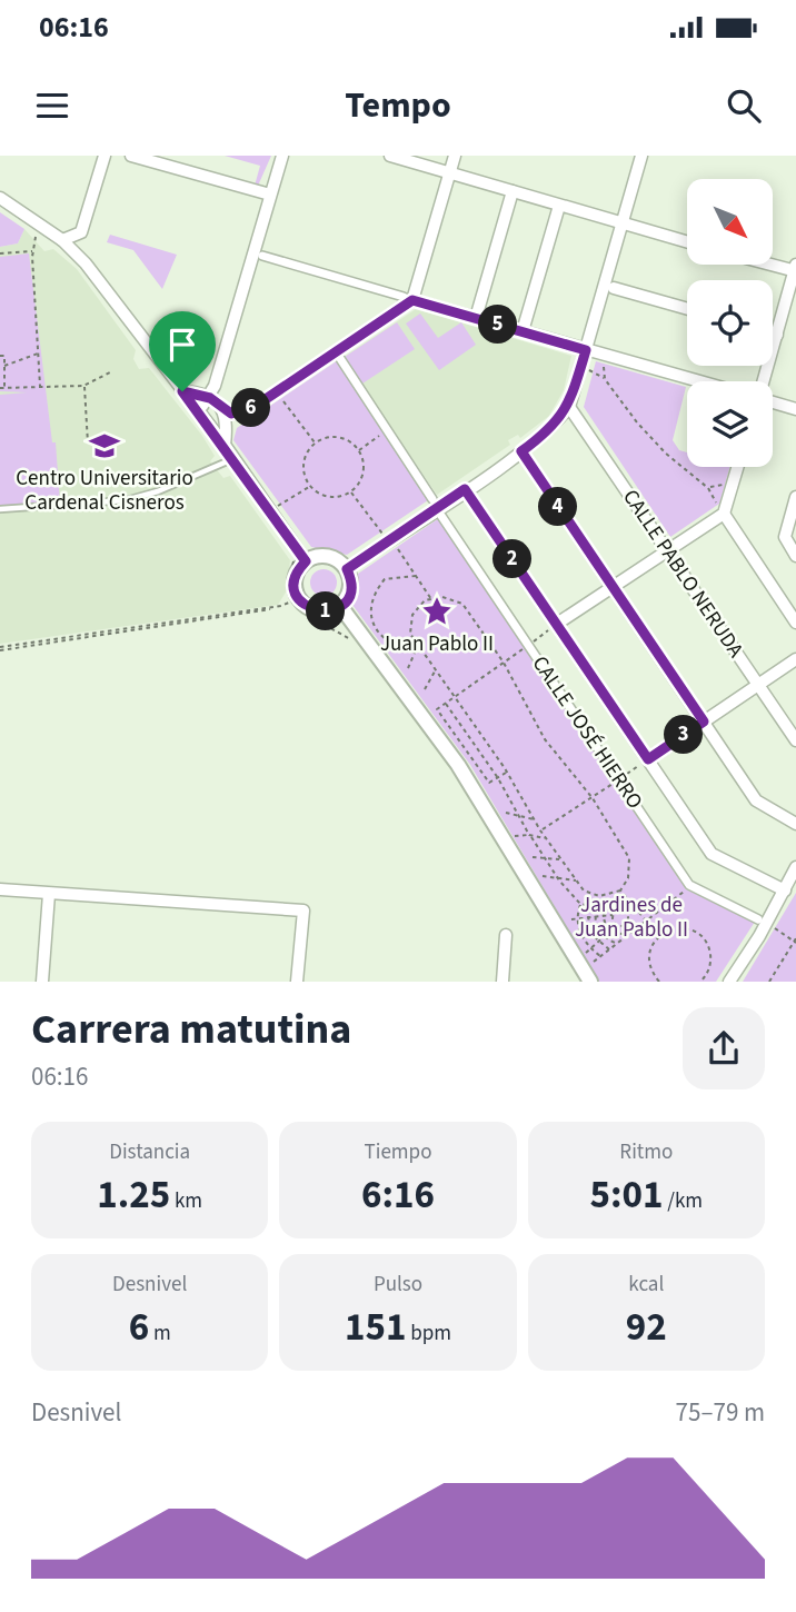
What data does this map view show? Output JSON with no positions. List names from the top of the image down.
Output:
{
  "streets": {
    "street": ["CALLE PABLO NERUDA", "CALLE JOSÉ HIERRO"]
  },
  "parks": ["Jardines de Juan Pablo II"],
  "places": {
    "school or university": ["Centro Universitario Cardenal Cisneros"],
    "place": ["Juan Pablo II"]
  },
  "north": "bottom right",
  "page": {
    "status": "06:16",
    "header": "Tempo",
    "pins": [
      "5",
      "6",
      "4",
      "2",
      "1",
      "3"
    ],
    "heading": ["Carrera matutina", "06:16"],
    "stats": [
      ["Distancia", "1.25 km"],
      ["Tiempo", "6:16"],
      ["Ritmo", "5:01 /km"],
      ["Desnivel", "6 m"],
      ["Pulso", "151 bpm"],
      ["kcal", "92"]
    ],
    "chart": ["Desnivel", "75–79 m"]
  }
}
